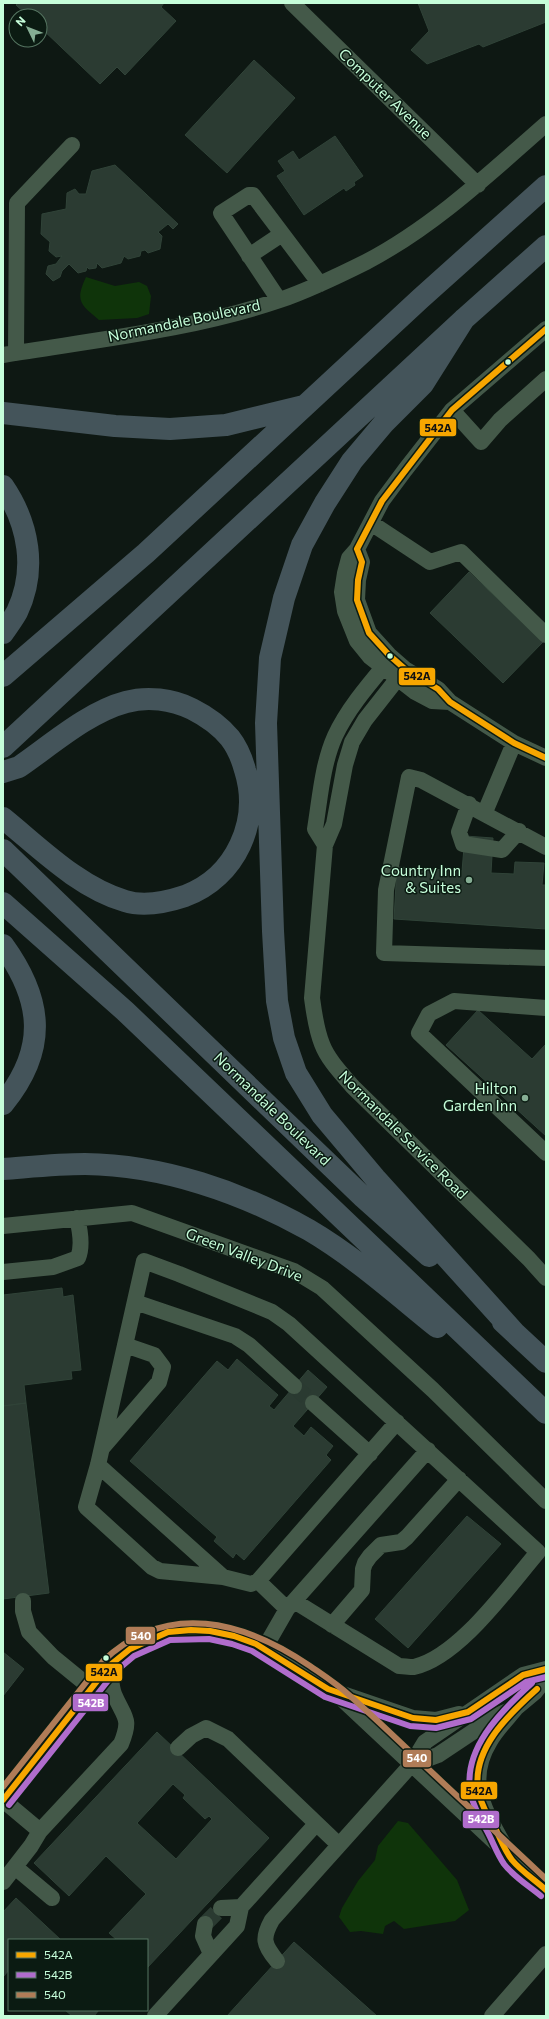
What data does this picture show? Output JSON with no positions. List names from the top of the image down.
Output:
{
  "streets": {
    "highway": ["Normandale Boulevard"],
    "street": ["Computer Avenue", "Normandale Service Road", "Green Valley Drive"]
  },
  "crossings": [
    ["Computer Avenue", "Normandale Boulevard"]
  ],
  "places": ["Country Inn & Suites", "Hilton Garden Inn"],
  "lines": ["transit line 542A", "transit line 540", "transit line 542B"],
  "legend": ["542A", "542B", "540"],
  "north": "top left"
}
